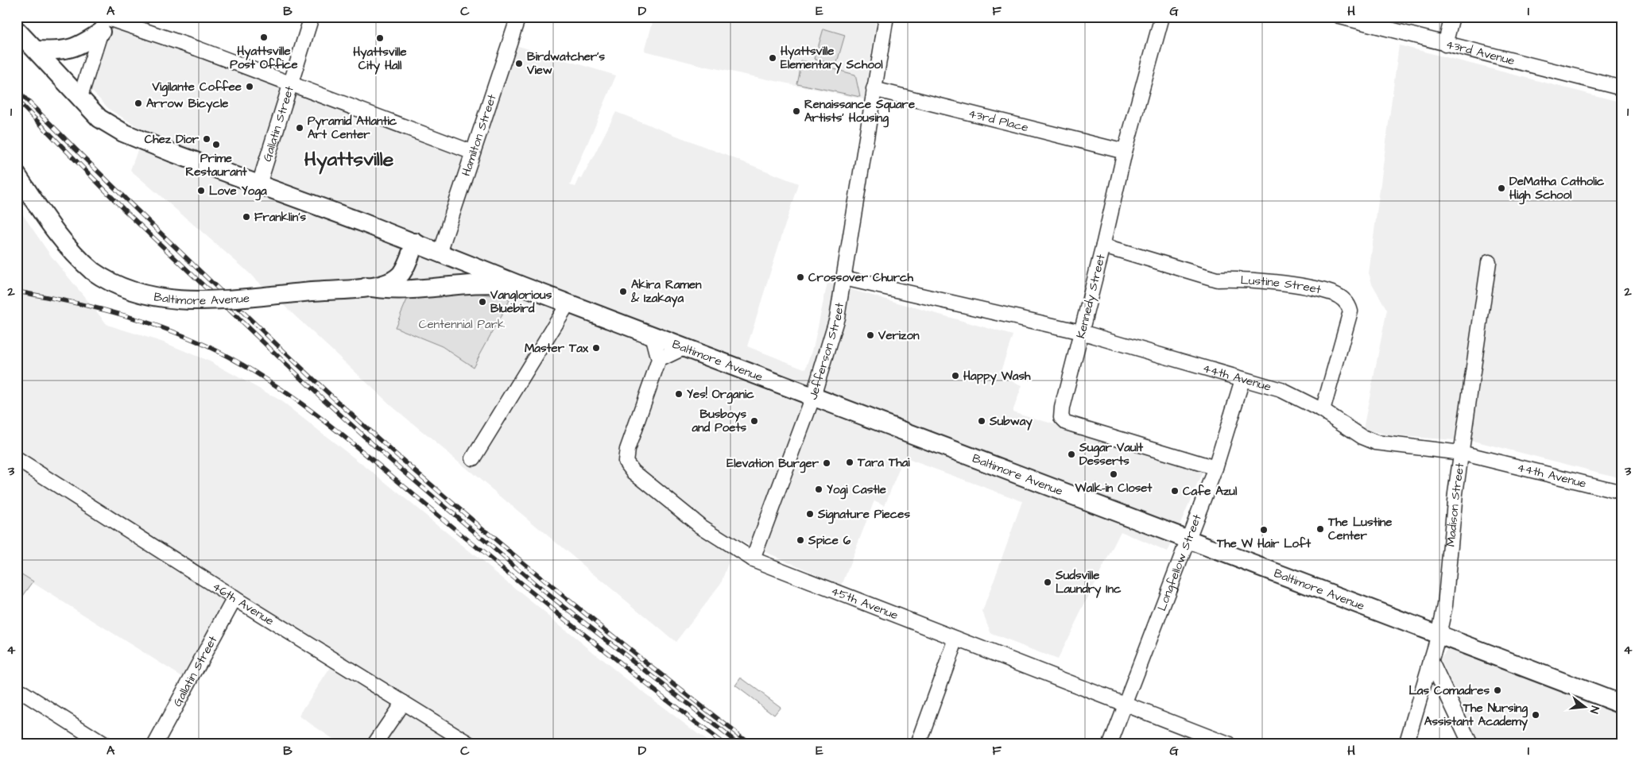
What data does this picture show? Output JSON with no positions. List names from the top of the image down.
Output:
{
  "streets": {
    "main road": ["Baltimore Avenue"],
    "street": [
      "43rd Avenue",
      "43rd Place",
      "Gallatin Street",
      "Hamilton Street",
      "Lustine Street",
      "Kennedy Street",
      "Jefferson Street",
      "44th Avenue",
      "Madison Street",
      "Longfellow Street",
      "46th Avenue",
      "45th Avenue"
    ]
  },
  "crossings": [
    ["43rd Place", "Kennedy Street"],
    ["43rd Place", "Jefferson Street"],
    ["Gallatin Street", "Baltimore Avenue"],
    ["Gallatin Street", "46th Avenue"],
    ["Hamilton Street", "Baltimore Avenue"],
    ["Lustine Street", "Kennedy Street"],
    ["Lustine Street", "44th Avenue"],
    ["Baltimore Avenue", "Jefferson Street"],
    ["Baltimore Avenue", "Madison Street"],
    ["Baltimore Avenue", "Longfellow Street"],
    ["Kennedy Street", "44th Avenue"],
    ["Kennedy Street", "Longfellow Street"],
    ["Jefferson Street", "44th Avenue"],
    ["Jefferson Street", "45th Avenue"],
    ["44th Avenue", "Madison Street"],
    ["44th Avenue", "Longfellow Street"],
    ["Longfellow Street", "45th Avenue"]
  ],
  "districts": ["Hyattsville"],
  "parks": ["Centennial Park"],
  "places": [
    "Hyattsville Post Office",
    "Hyattsville City Hall",
    "Hyattsville Elementary School",
    "Birdwatcher's View",
    "Vigilante Coffee",
    "Arrow Bicycle",
    "Renaissance Square Artists’ Housing",
    "Pyramid Atlantic Art Center",
    "Chez Dior",
    "Prime Restaurant",
    "DeMatha Catholic High School",
    "Love Yoga",
    "Franklin's",
    "Crossover Church",
    "Akira Ramen & Izakaya",
    "Vanglorious Bluebird",
    "Verizon",
    "Master Tax",
    "Happy Wash",
    "Yes! Organic",
    "Busboys and Poets",
    "Subway",
    "Sugar Vault Desserts",
    "Tara Thai",
    "Elevation Burger",
    "Walk-in Closet",
    "Yogi Castle",
    "Cafe Azul",
    "Signature Pieces",
    "The Lustine Center",
    "The W Hair Loft",
    "Spice 6",
    "Sudsville Laundry Inc",
    "Las Comadres",
    "The Nursing Assistant Academy"
  ],
  "north": "right",
  "grid": {
    "columns": [
      "A",
      "B",
      "C",
      "D",
      "E",
      "F",
      "G",
      "H",
      "I"
    ],
    "rows": [
      "1",
      "2",
      "3",
      "4"
    ]
  }
}
